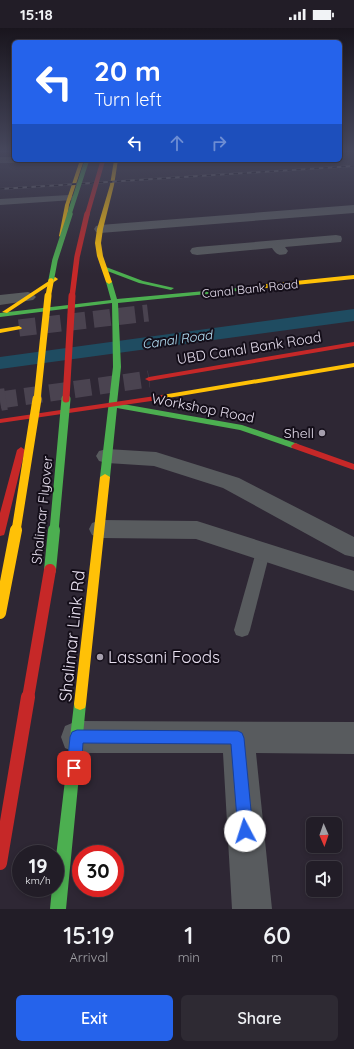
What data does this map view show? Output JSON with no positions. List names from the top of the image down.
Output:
{
  "streets": {
    "main road": [
      "UBD Canal Bank Road",
      "Workshop Road",
      "Shalimar Flyover",
      "Shalimar Link Rd"
    ]
  },
  "crossings": [
    ["Workshop Road", "Shalimar Link Rd"]
  ],
  "water": ["Canal Road"],
  "places": ["Shell", "Lassani Foods"],
  "north": "bottom",
  "page": {
    "status": "15:18",
    "turn": ["20 m", "Turn left"],
    "speed": "19 km/h",
    "limit": "30",
    "eta": [
      "15:19",
      "Arrival",
      "1",
      "min",
      "60",
      "m"
    ],
    "buttons": ["Exit", "Share"]
  }
}
